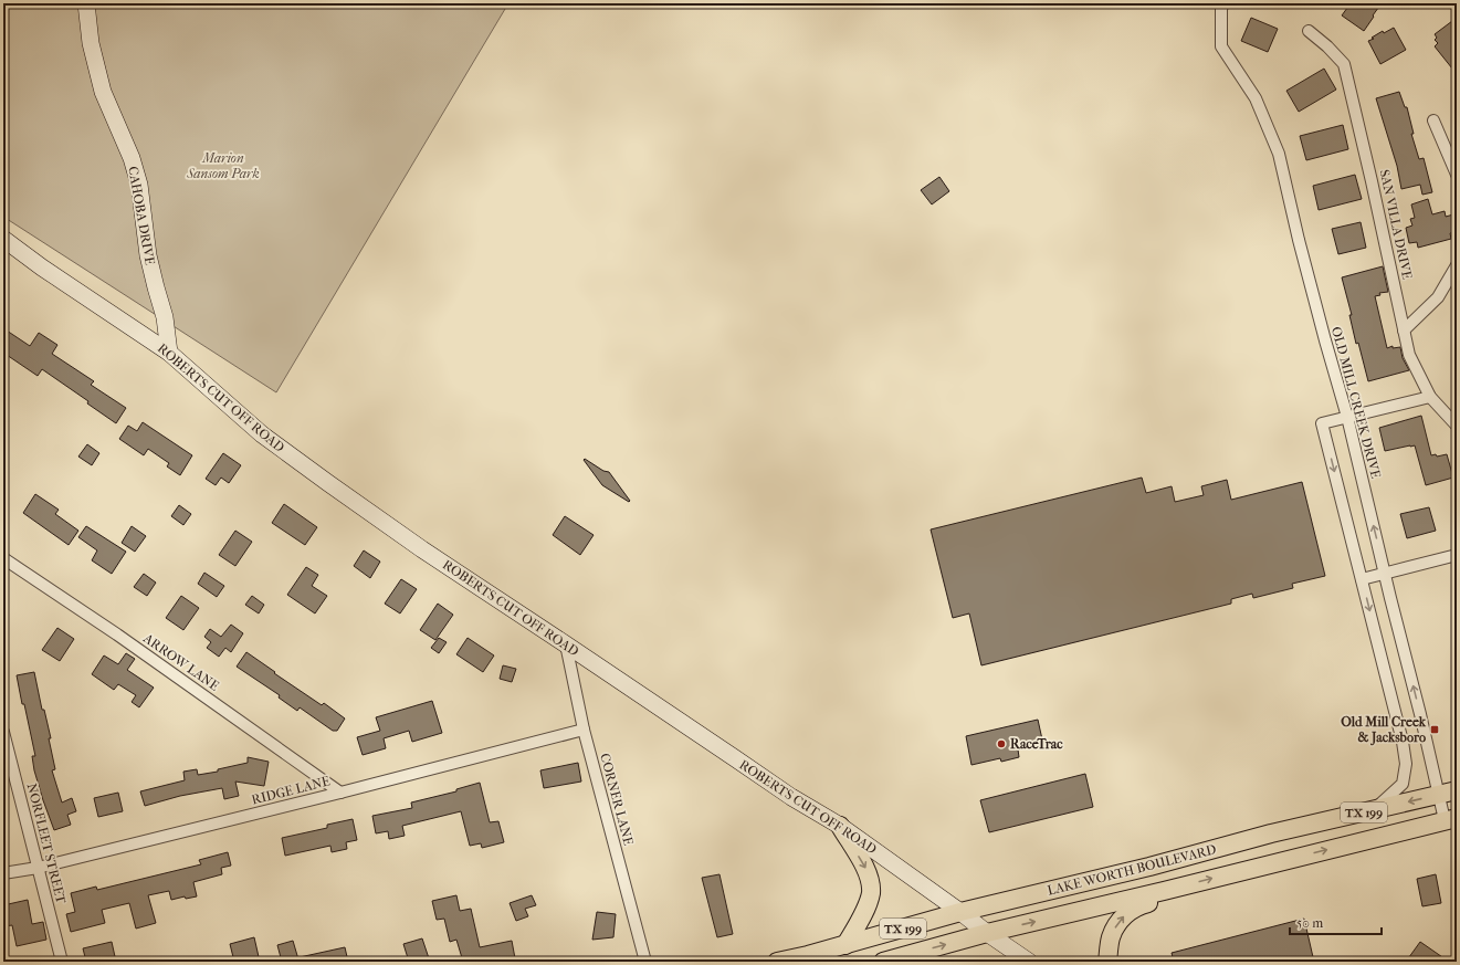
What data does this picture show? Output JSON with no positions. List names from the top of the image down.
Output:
{
  "streets": {
    "main road": ["TX 199", "LAKE WORTH BOULEVARD"],
    "street": [
      "CAHOBA DRIVE",
      "SAN VILLA DRIVE",
      "ROBERTS CUT OFF ROAD",
      "OLD MILL CREEK DRIVE",
      "ARROW LANE",
      "RIDGE LANE",
      "CORNER LANE",
      "NORFLEET STREET"
    ]
  },
  "crossings": [
    ["CAHOBA DRIVE", "ROBERTS CUT OFF ROAD"],
    ["ROBERTS CUT OFF ROAD", "CORNER LANE"],
    ["ROBERTS CUT OFF ROAD", "LAKE WORTH BOULEVARD"],
    ["OLD MILL CREEK DRIVE", "LAKE WORTH BOULEVARD"],
    ["ARROW LANE", "RIDGE LANE"],
    ["RIDGE LANE", "CORNER LANE"],
    ["RIDGE LANE", "NORFLEET STREET"]
  ],
  "parks": ["Marion Sansom Park"],
  "places": {
    "transit": ["Old Mill Creek & Jacksboro"],
    "other": ["RaceTrac"]
  },
  "scale_bar": "50 m"
}
